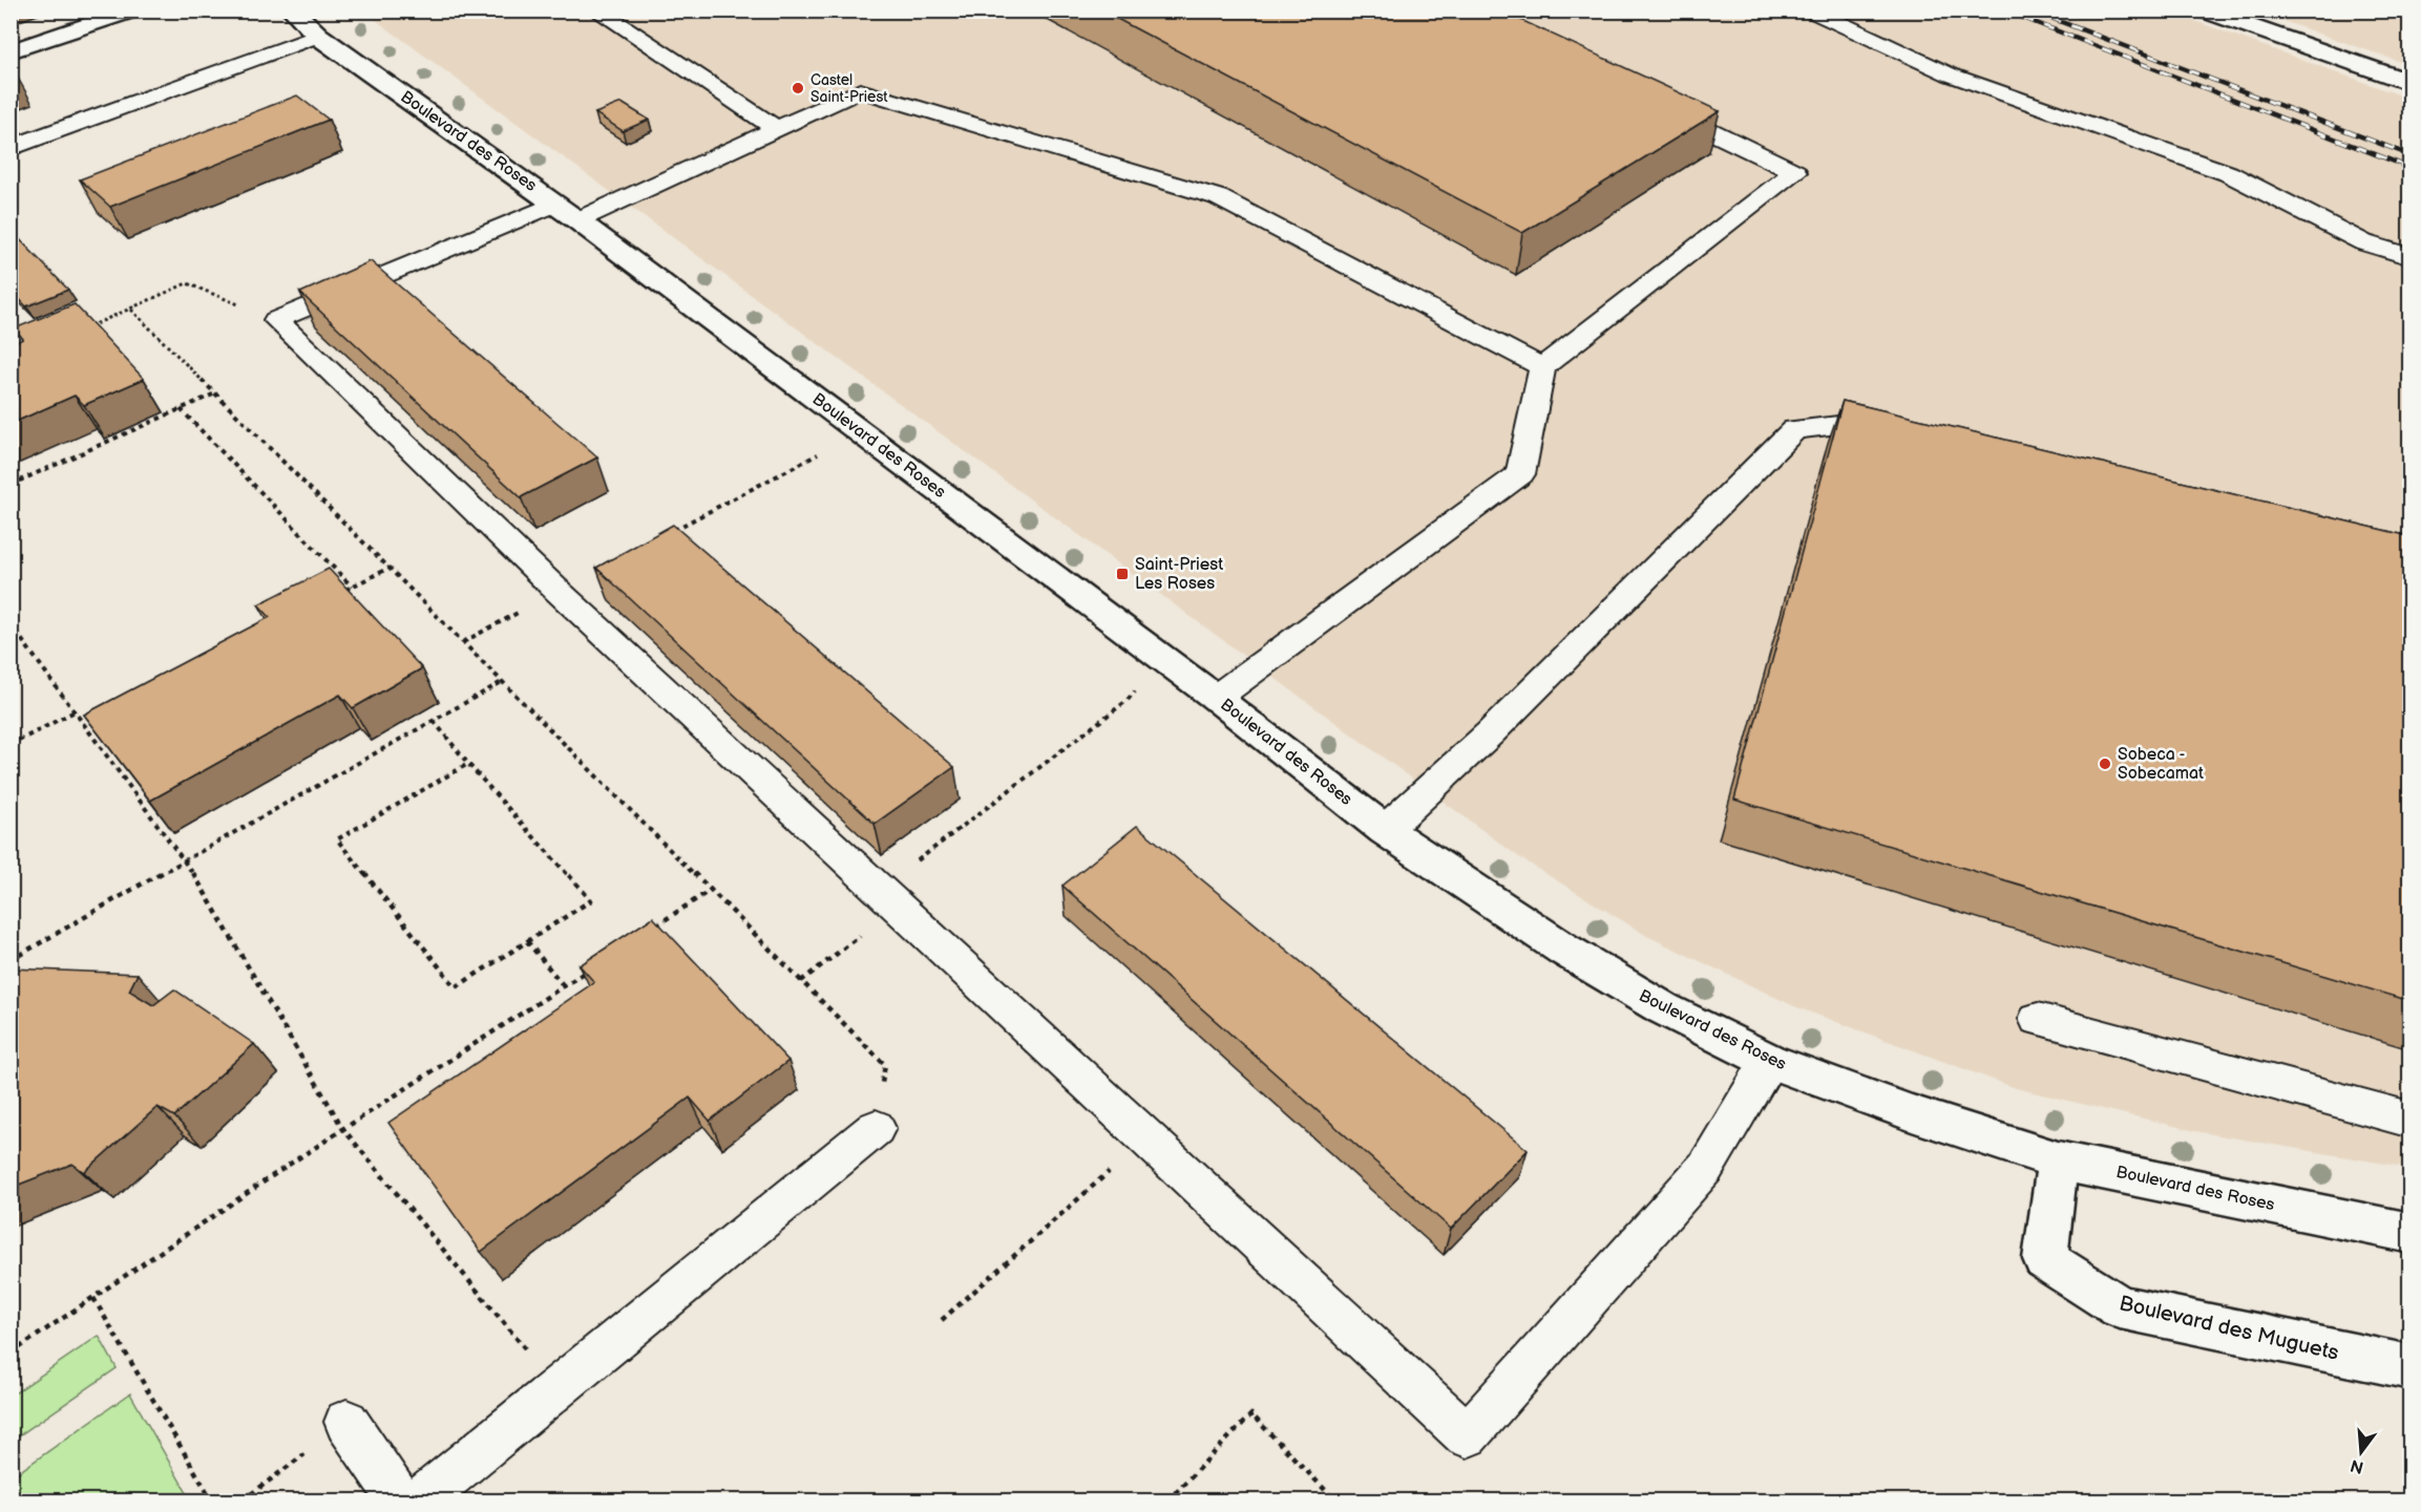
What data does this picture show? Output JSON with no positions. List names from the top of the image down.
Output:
{
  "streets": {
    "street": ["Boulevard des Roses", "Boulevard des Muguets"]
  },
  "crossings": [
    ["Boulevard des Roses", "Boulevard des Muguets"]
  ],
  "places": {
    "other": ["Castel Saint-Priest", "Sobeca - Sobecamat"],
    "transit": ["Saint-Priest Les Roses"]
  },
  "north": "bottom"
}
